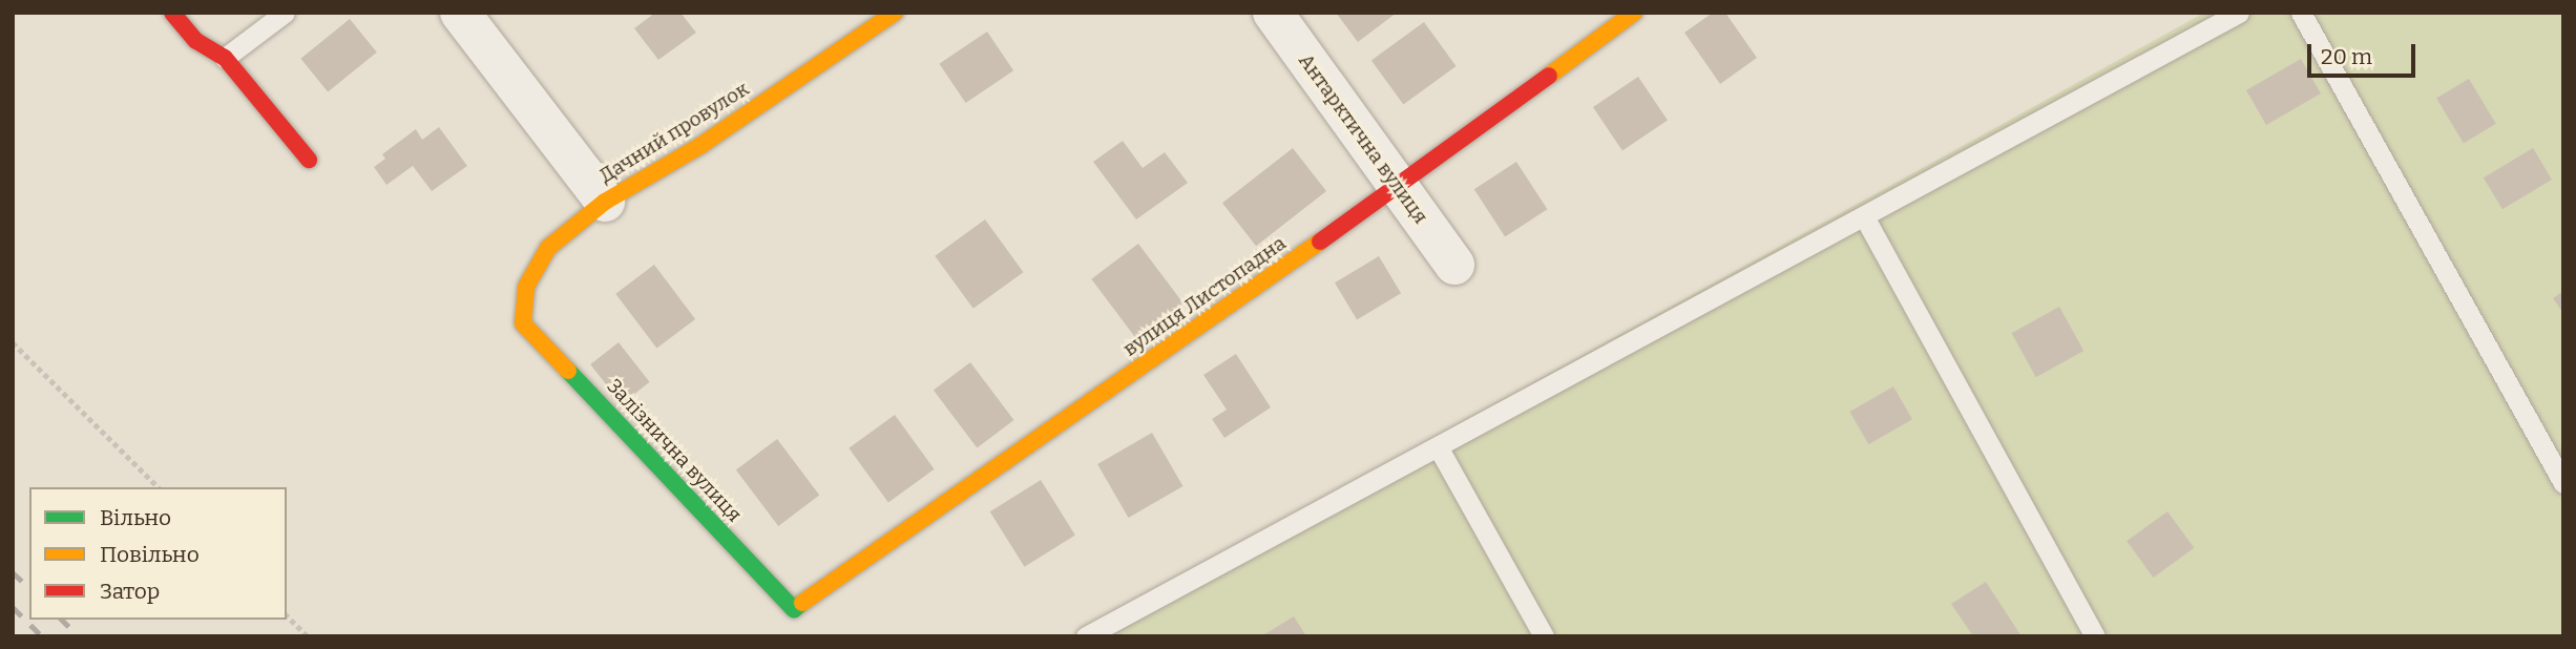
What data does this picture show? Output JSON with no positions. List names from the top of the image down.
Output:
{
  "streets": {
    "street": [
      "Дачний провулок",
      "Антарктична вулиця",
      "вулиця Листопадна",
      "Залізнична вулиця"
    ]
  },
  "crossings": [
    ["Дачний провулок", "Залізнична вулиця"],
    ["Антарктична вулиця", "вулиця Листопадна"],
    ["вулиця Листопадна", "Залізнична вулиця"]
  ],
  "legend": ["Вільно", "Повільно", "Затор"],
  "scale_bar": "20 m"
}
